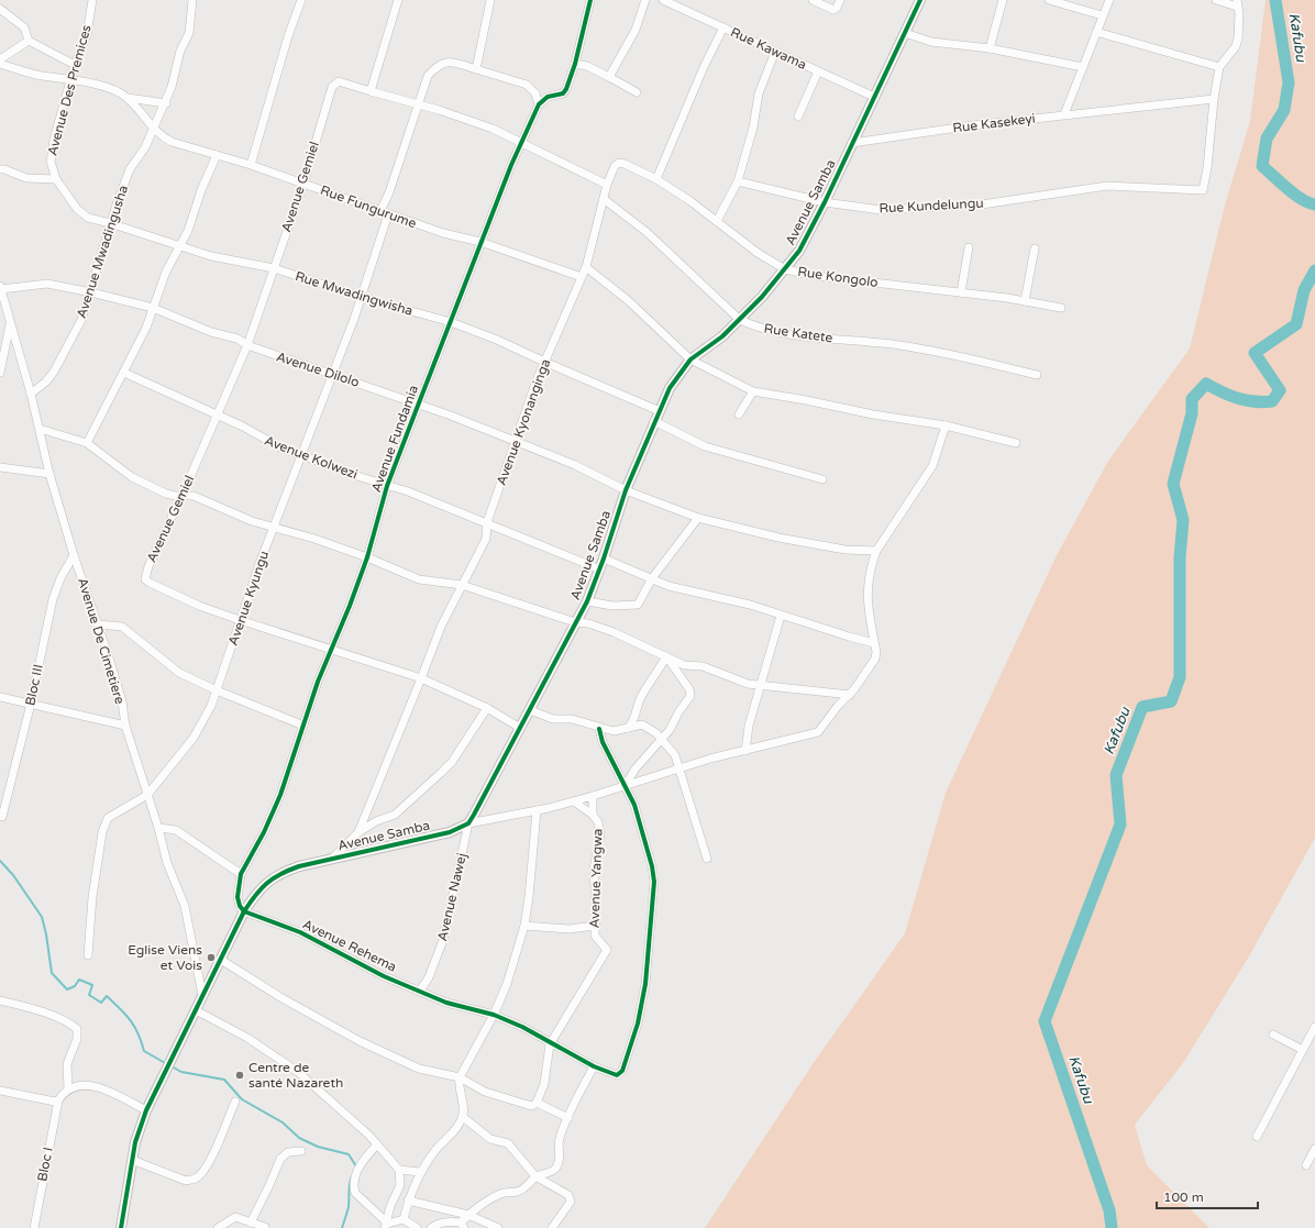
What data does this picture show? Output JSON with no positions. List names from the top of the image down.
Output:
{
  "streets": {
    "street": [
      "Rue Kawama",
      "Avenue Des Premices",
      "Rue Kasekeyi",
      "Avenue Gemiel",
      "Avenue Samba",
      "Rue Kundelungu",
      "Rue Fungurume",
      "Avenue Mwadingusha",
      "Rue Kongolo",
      "Rue Mwadingwisha",
      "Rue Katete",
      "Avenue Dilolo",
      "Avenue Kyonanginga",
      "Avenue Fundamia",
      "Avenue Kolwezi",
      "Avenue Kyungu",
      "Avenue De Cimetiere",
      "Bloc III",
      "Avenue Yangwa",
      "Avenue Nawej",
      "Avenue Rehema",
      "Bloc I"
    ]
  },
  "crossings": [
    ["Rue Kawama", "Avenue Samba"],
    ["Avenue Des Premices", "Rue Fungurume"],
    ["Avenue Des Premices", "Rue Mwadingwisha"],
    ["Rue Kasekeyi", "Avenue Samba"],
    ["Rue Kasekeyi", "Rue Kundelungu"],
    ["Avenue Gemiel", "Avenue Samba"],
    ["Avenue Gemiel", "Rue Fungurume"],
    ["Avenue Gemiel", "Rue Mwadingwisha"],
    ["Avenue Gemiel", "Avenue Dilolo"],
    ["Avenue Gemiel", "Avenue Kyonanginga"],
    ["Avenue Gemiel", "Avenue Fundamia"],
    ["Avenue Gemiel", "Avenue Kolwezi"],
    ["Avenue Gemiel", "Avenue Kyungu"],
    ["Avenue Samba", "Rue Kundelungu"],
    ["Avenue Samba", "Rue Kongolo"],
    ["Avenue Samba", "Rue Mwadingwisha"],
    ["Avenue Samba", "Rue Katete"],
    ["Avenue Samba", "Avenue Dilolo"],
    ["Avenue Samba", "Avenue Fundamia"],
    ["Avenue Samba", "Avenue Kolwezi"],
    ["Avenue Samba", "Avenue De Cimetiere"],
    ["Avenue Samba", "Avenue Nawej"],
    ["Avenue Samba", "Avenue Rehema"],
    ["Rue Fungurume", "Avenue Mwadingusha"],
    ["Rue Fungurume", "Avenue Kyonanginga"],
    ["Rue Fungurume", "Avenue Fundamia"],
    ["Rue Fungurume", "Avenue Kyungu"],
    ["Avenue Mwadingusha", "Rue Mwadingwisha"],
    ["Avenue Mwadingusha", "Avenue Dilolo"],
    ["Avenue Mwadingusha", "Avenue De Cimetiere"],
    ["Rue Kongolo", "Avenue Kyonanginga"],
    ["Rue Mwadingwisha", "Avenue Kyonanginga"],
    ["Rue Mwadingwisha", "Avenue Fundamia"],
    ["Rue Mwadingwisha", "Avenue Kyungu"],
    ["Rue Katete", "Avenue Kyonanginga"],
    ["Avenue Dilolo", "Avenue Kyonanginga"],
    ["Avenue Dilolo", "Avenue Fundamia"],
    ["Avenue Dilolo", "Avenue Kyungu"],
    ["Avenue Dilolo", "Avenue De Cimetiere"],
    ["Avenue Kyonanginga", "Avenue Kolwezi"],
    ["Avenue Fundamia", "Avenue Kolwezi"],
    ["Avenue Fundamia", "Avenue Rehema"],
    ["Avenue Kolwezi", "Avenue Kyungu"],
    ["Avenue Kyungu", "Avenue De Cimetiere"],
    ["Avenue De Cimetiere", "Bloc III"],
    ["Avenue Yangwa", "Avenue Rehema"],
    ["Avenue Nawej", "Avenue Rehema"]
  ],
  "water": ["Kafubu"],
  "places": ["Eglise Viens et Vois", "Centre de santé Nazareth"],
  "scale_bar": "100 m"
}
